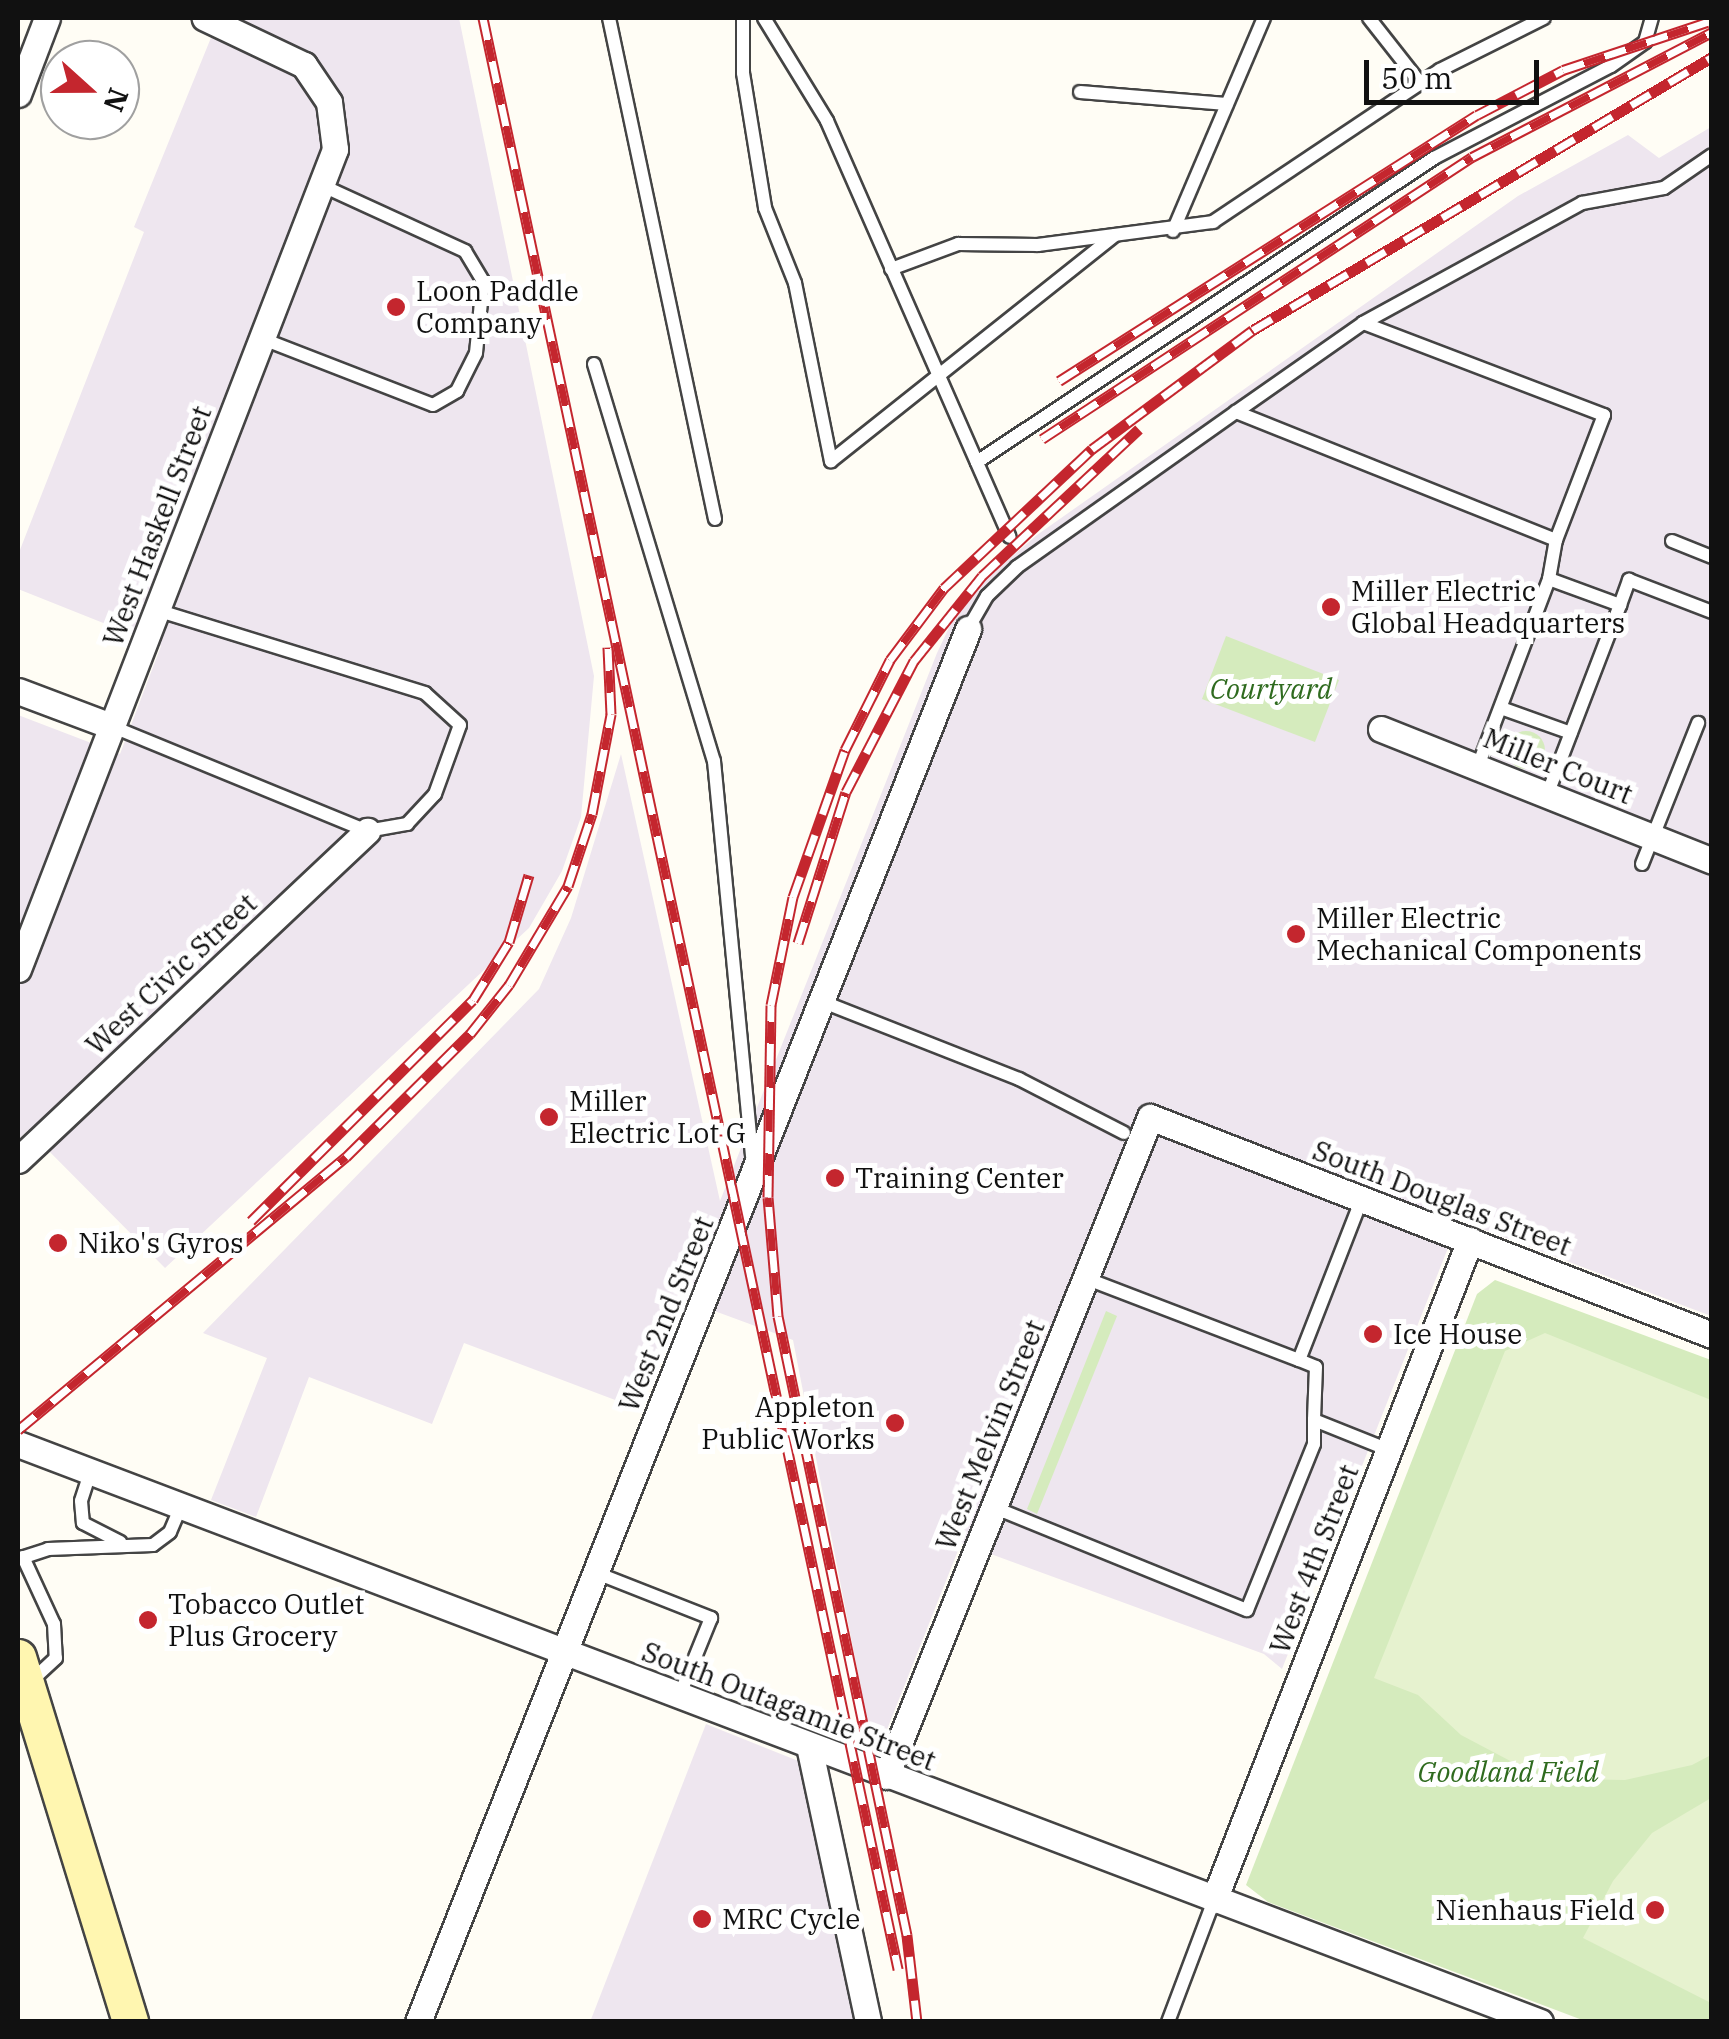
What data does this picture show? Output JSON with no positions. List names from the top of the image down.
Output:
{
  "streets": {
    "street": [
      "West Haskell Street",
      "Miller Court",
      "West Civic Street",
      "South Douglas Street",
      "West 2nd Street",
      "West Melvin Street",
      "West 4th Street",
      "South Outagamie Street"
    ]
  },
  "crossings": [
    ["South Douglas Street", "West Melvin Street"],
    ["South Douglas Street", "West 4th Street"],
    ["West 2nd Street", "South Outagamie Street"],
    ["West Melvin Street", "South Outagamie Street"],
    ["West 4th Street", "South Outagamie Street"]
  ],
  "parks": ["Courtyard", "Goodland Field"],
  "places": [
    "Loon Paddle Company",
    "Miller Electric Global Headquarters",
    "Miller Electric Mechanical Components",
    "Miller Electric Lot G",
    "Training Center",
    "Niko's Gyros",
    "Ice House",
    "Appleton Public Works",
    "Tobacco Outlet Plus Grocery",
    "Nienhaus Field",
    "MRC Cycle"
  ],
  "scale_bar": "50 m",
  "north": "right"
}
